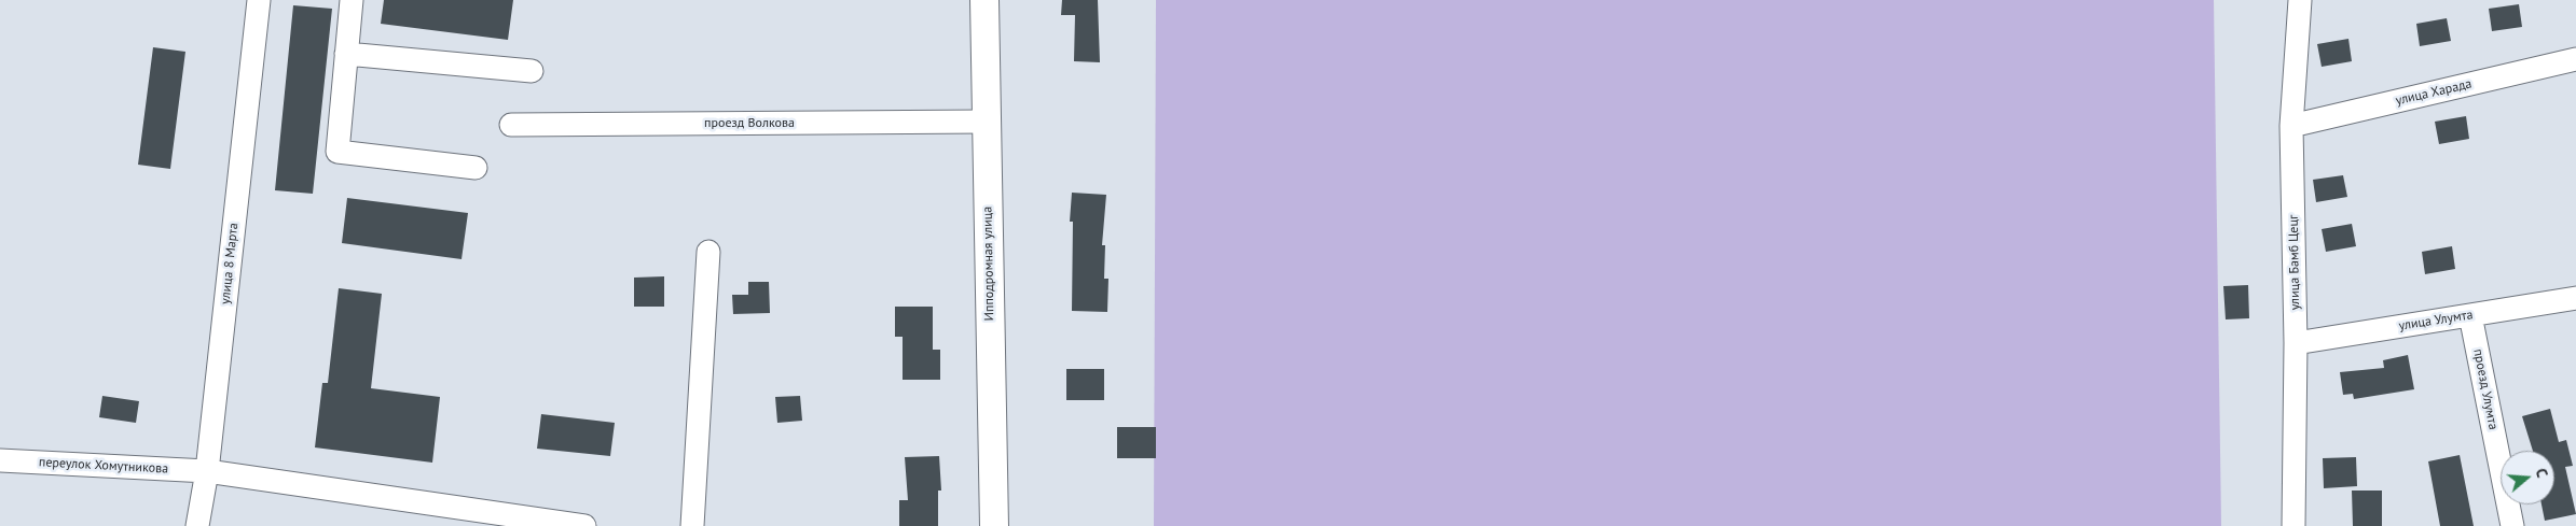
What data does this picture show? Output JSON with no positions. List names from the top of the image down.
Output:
{
  "streets": {
    "main road": ["Ипподромная улица"],
    "street": [
      "улица Харада",
      "проезд Волкова",
      "улица Бамб Цецг",
      "улица 8 Марта",
      "улица Улумта",
      "проезд Улумта",
      "переулок Хомутникова"
    ]
  },
  "crossings": [
    ["улица Харада", "улица Бамб Цецг"],
    ["проезд Волкова", "Ипподромная улица"],
    ["улица Бамб Цецг", "улица Улумта"],
    ["улица 8 Марта", "переулок Хомутникова"],
    ["улица Улумта", "проезд Улумта"]
  ],
  "north": "right"
}
